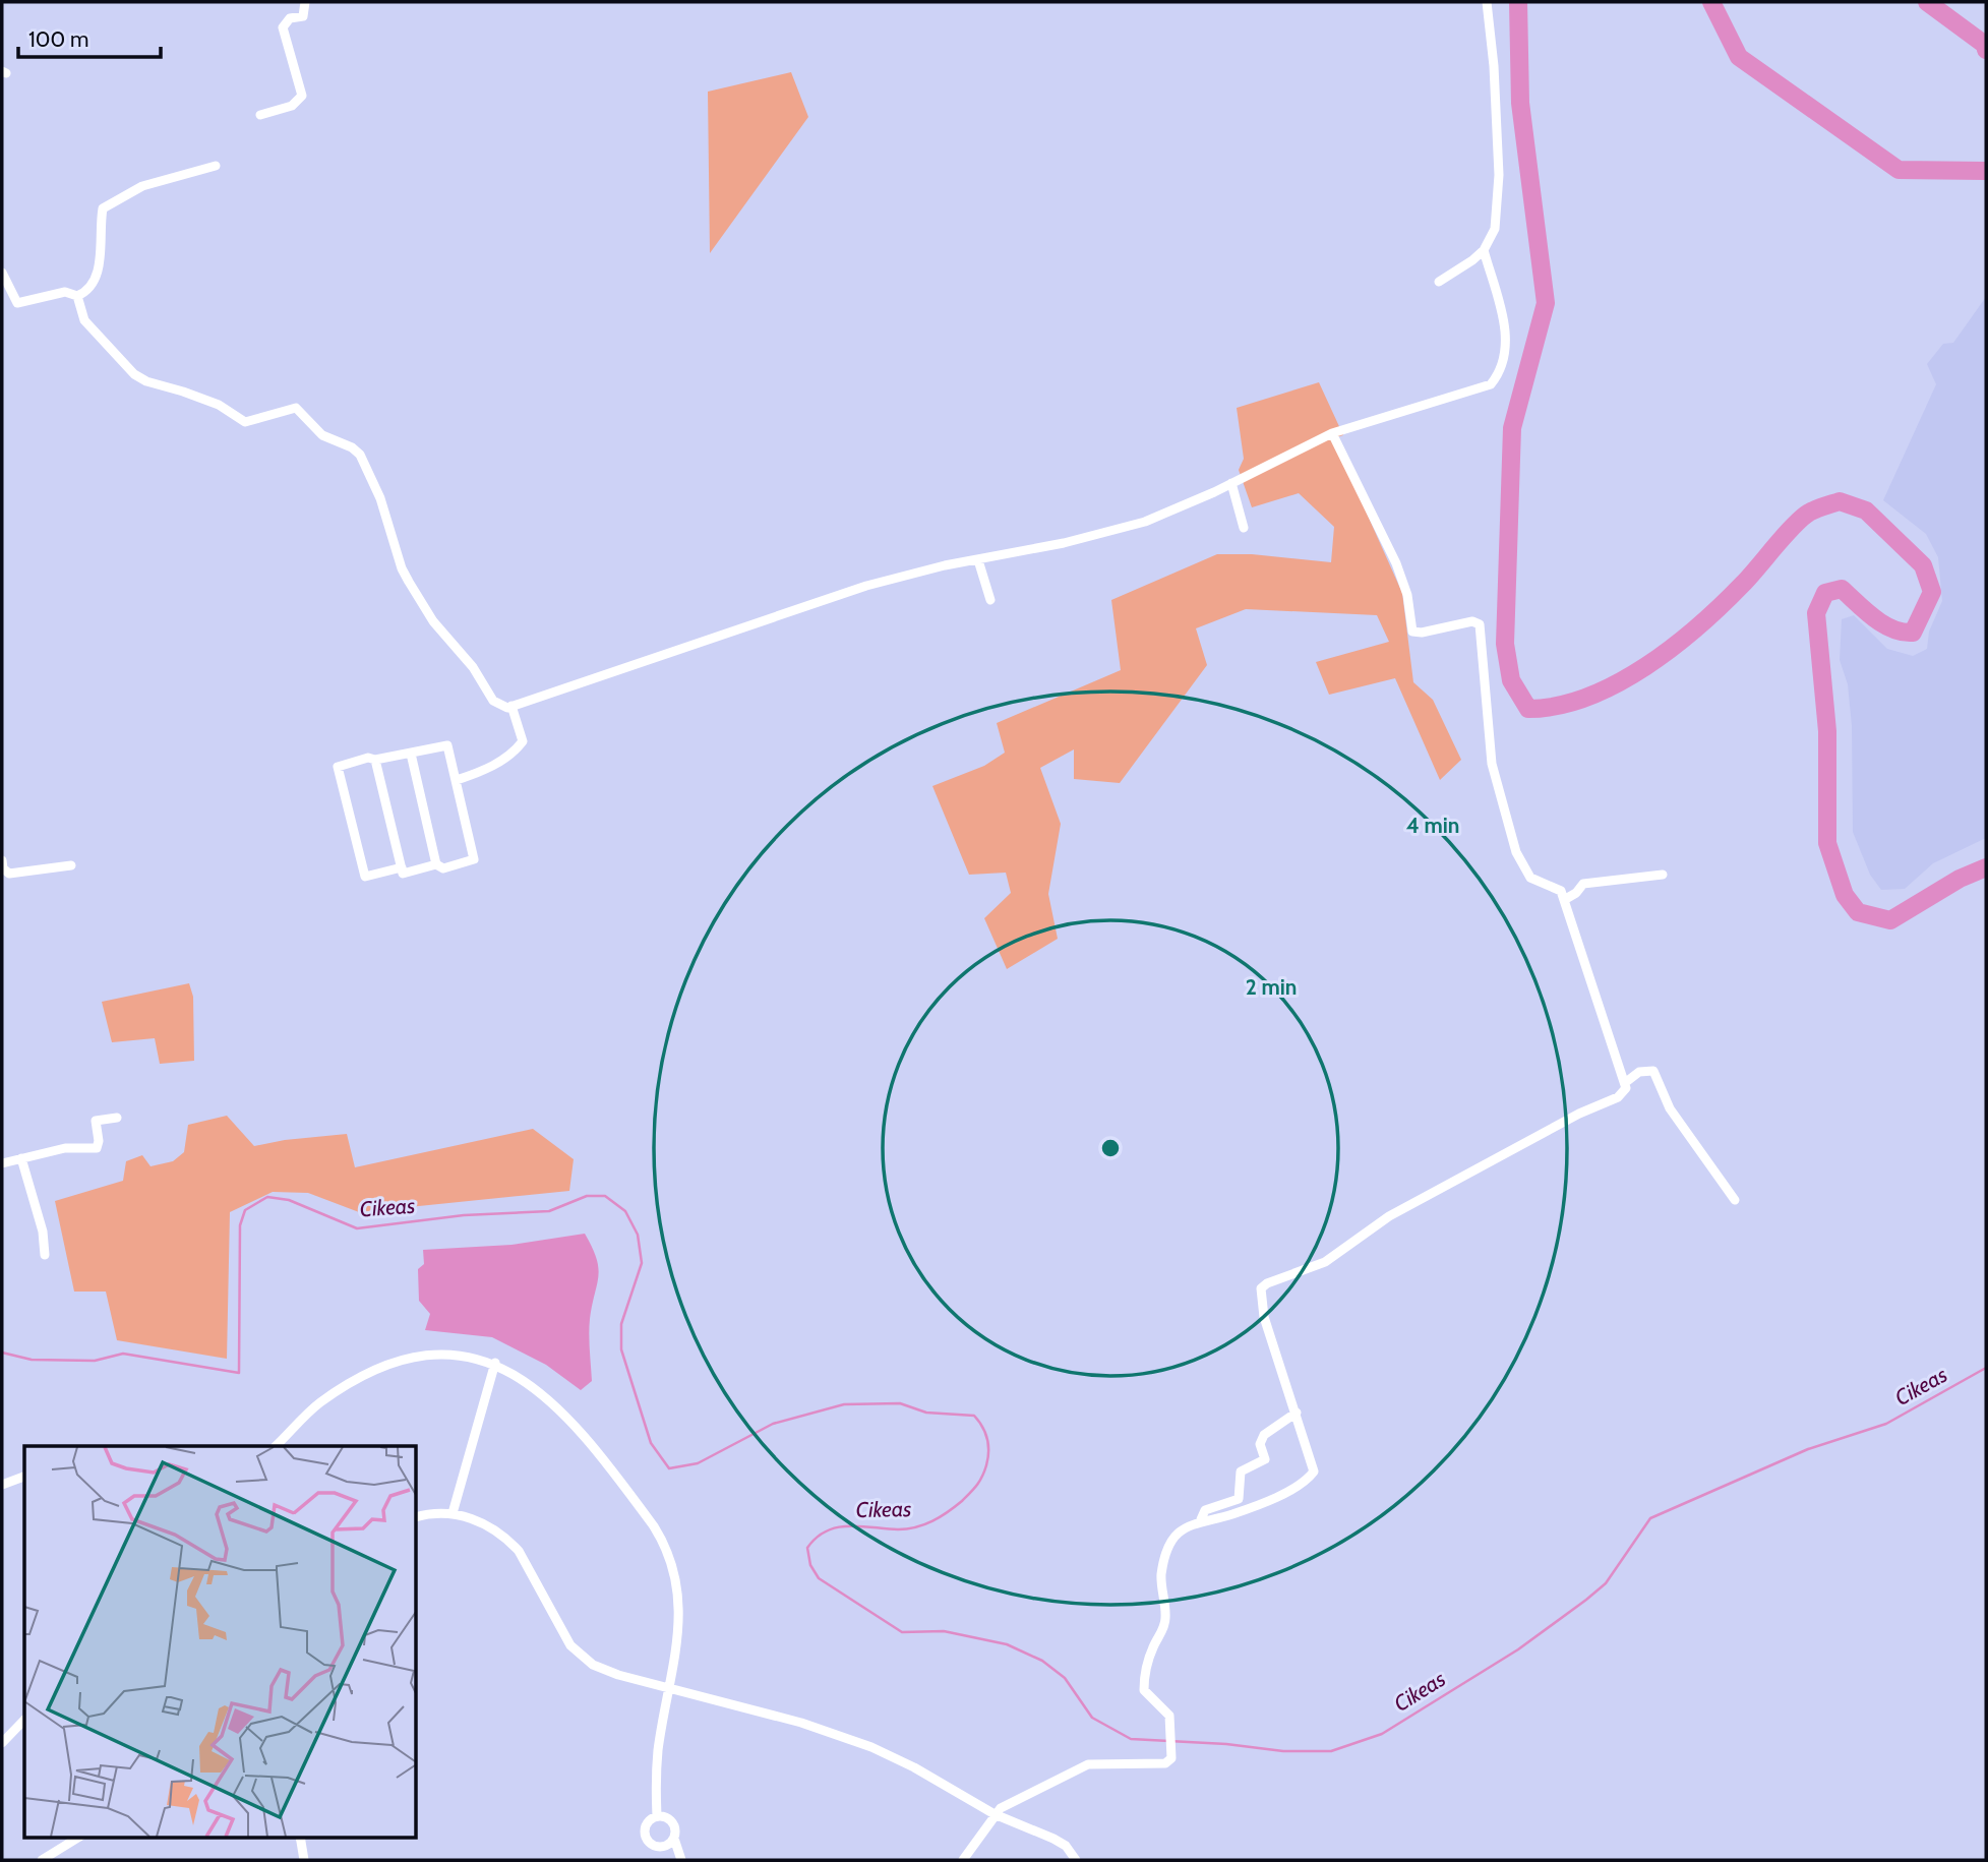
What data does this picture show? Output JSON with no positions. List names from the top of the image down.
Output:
{
  "water": ["Cikeas"],
  "scale_bar": "100 m",
  "rings": ["4 min", "2 min"]
}
